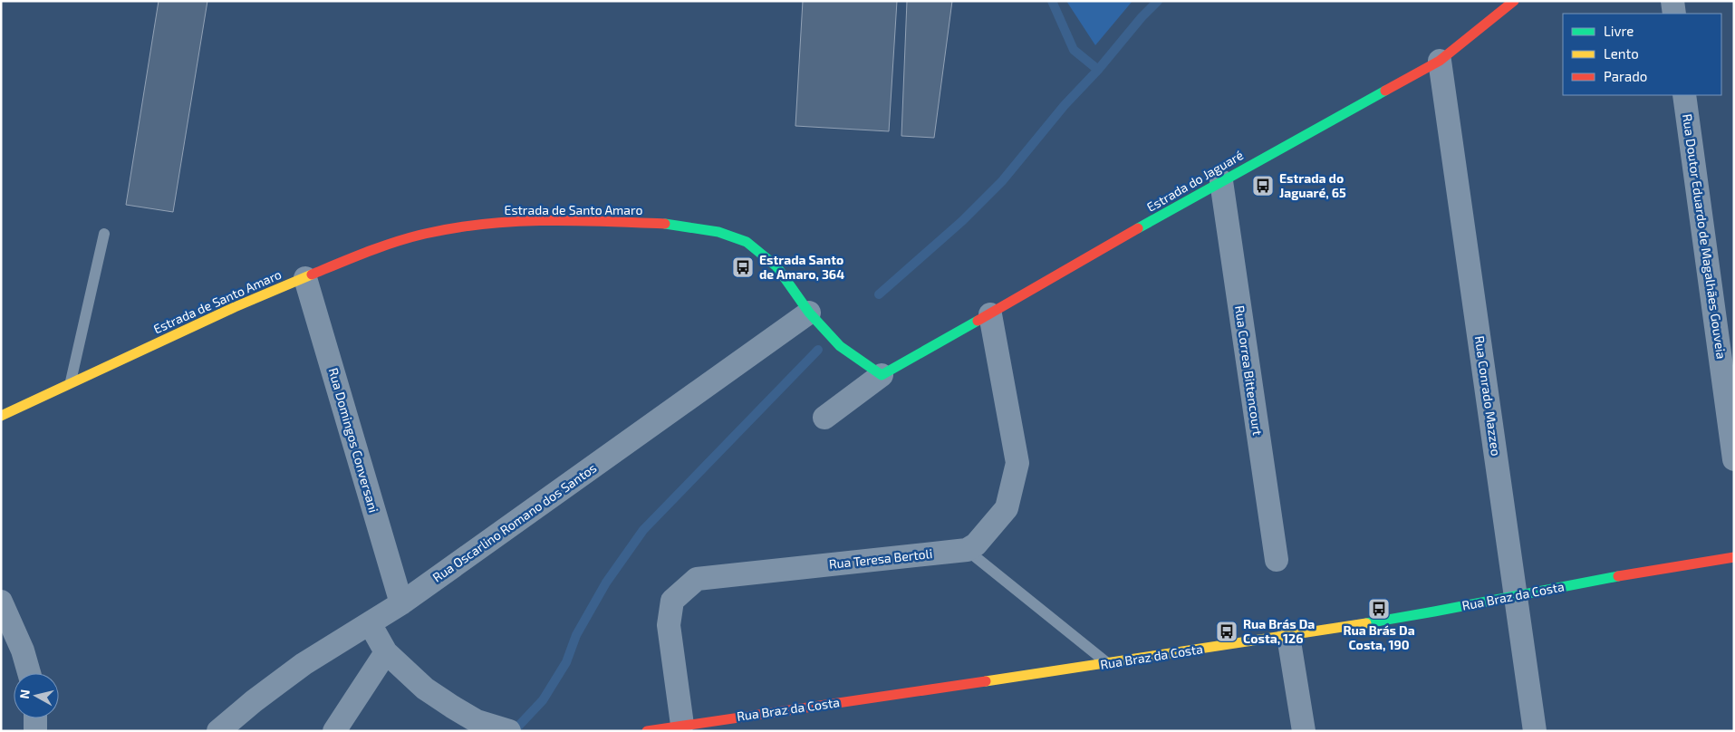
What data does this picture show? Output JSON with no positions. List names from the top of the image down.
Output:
{
  "streets": {
    "street": [
      "Estrada do Jaguaré",
      "Estrada de Santo Amaro",
      "Rua Doutor Eduardo de Magalhães Gouveia",
      "Rua Correa Bittencourt",
      "Rua Conrado Mazzeo",
      "Rua Domingos Conversani",
      "Rua Oscarlino Romano dos Santos",
      "Rua Teresa Bertoli",
      "Rua Braz da Costa"
    ]
  },
  "crossings": [
    ["Estrada do Jaguaré", "Estrada de Santo Amaro"],
    ["Estrada do Jaguaré", "Rua Correa Bittencourt"],
    ["Estrada do Jaguaré", "Rua Conrado Mazzeo"],
    ["Estrada de Santo Amaro", "Rua Domingos Conversani"],
    ["Estrada de Santo Amaro", "Rua Oscarlino Romano dos Santos"],
    ["Rua Conrado Mazzeo", "Rua Braz da Costa"],
    ["Rua Domingos Conversani", "Rua Oscarlino Romano dos Santos"],
    ["Rua Teresa Bertoli", "Rua Braz da Costa"]
  ],
  "places": {
    "bus stop": [
      "Estrada do Jaguaré, 65",
      "Estrada Santo de Amaro, 364",
      "Rua Brás Da Costa, 190",
      "Rua Brás Da Costa, 126"
    ]
  },
  "legend": ["Livre", "Lento", "Parado"],
  "north": "left"
}
